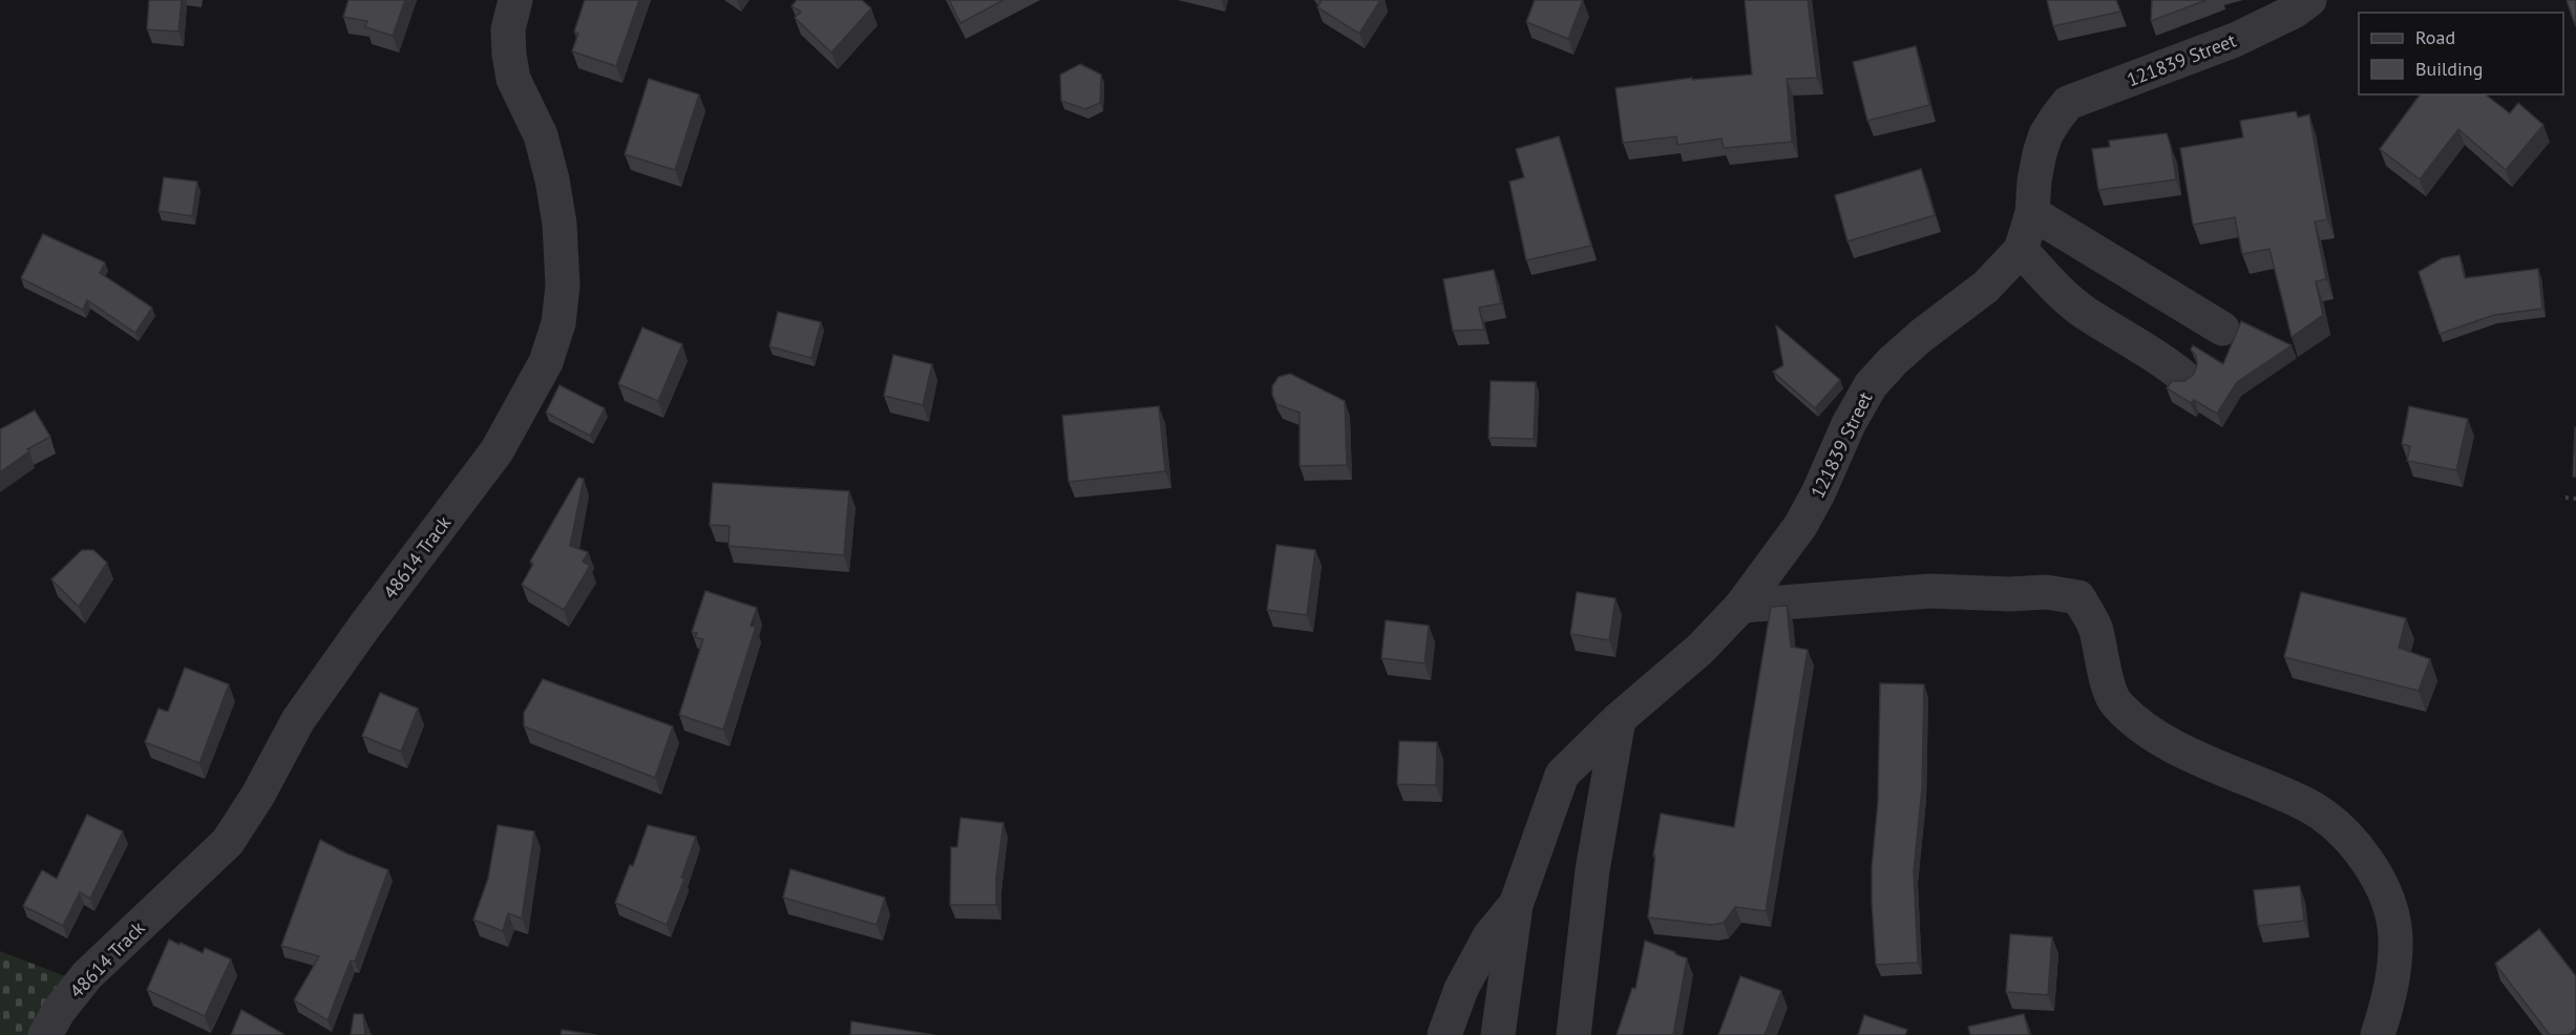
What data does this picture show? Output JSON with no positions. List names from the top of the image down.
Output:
{
  "streets": {
    "street": ["121839 Street", "48614 Track"]
  },
  "legend": ["Road", "Building"]
}
